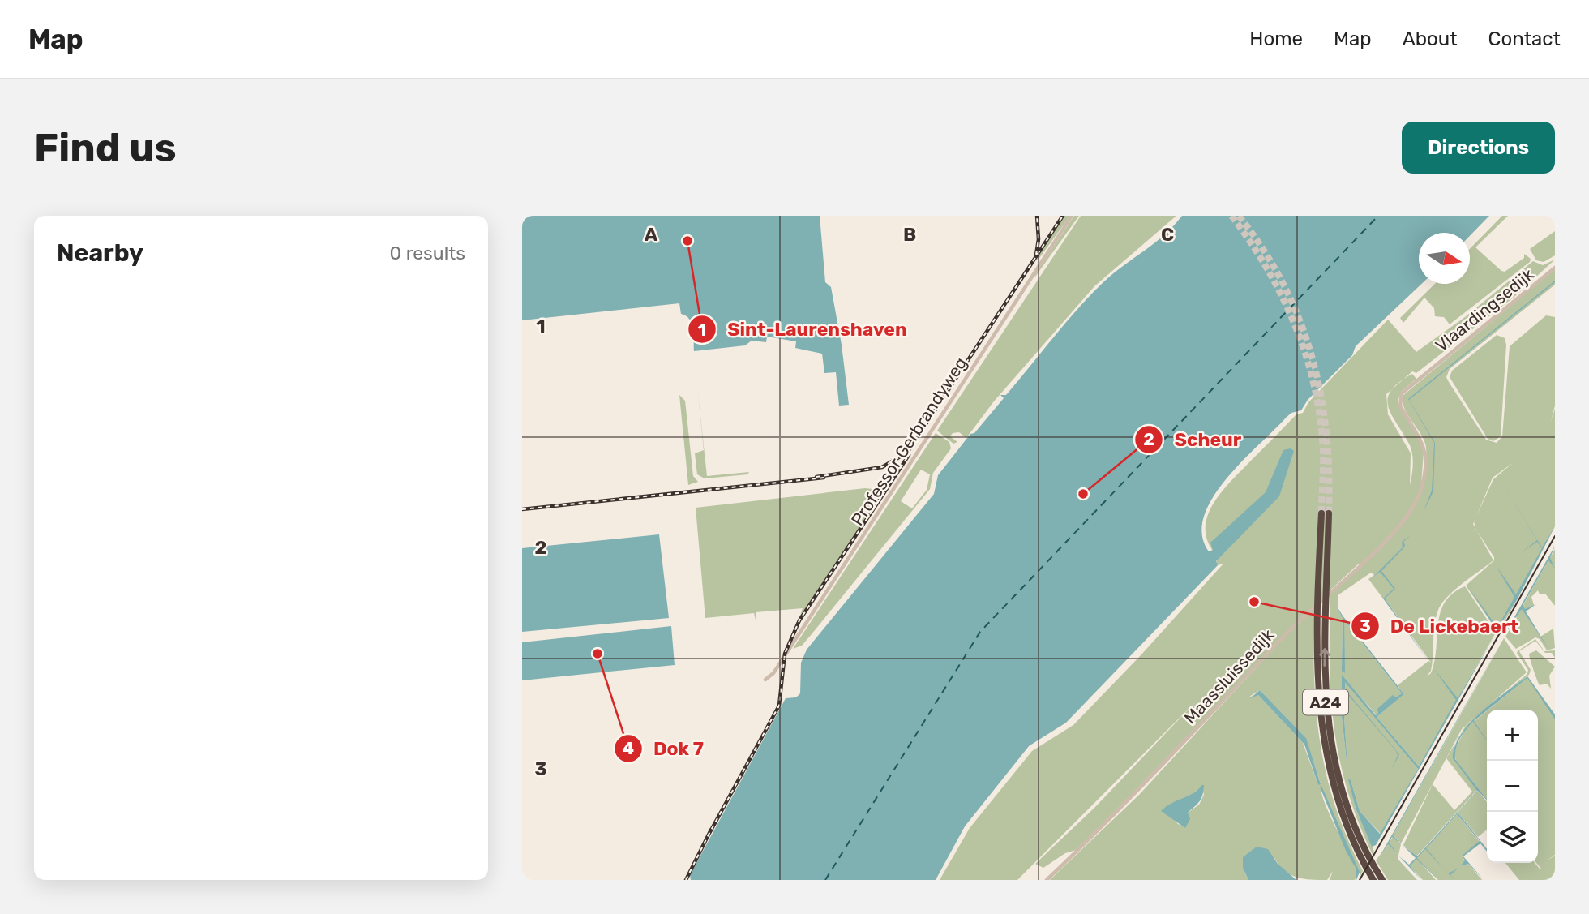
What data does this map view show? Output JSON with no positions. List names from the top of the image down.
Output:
{
  "streets": {
    "highway": ["A24"],
    "street": ["Vlaardingsedijk", "Professor Gerbrandyweg", "Maassluissedijk"]
  },
  "crossings": [
    ["Vlaardingsedijk", "Maassluissedijk"]
  ],
  "places": [
    "Sint-Laurenshaven",
    "Scheur",
    "De Lickebaert",
    "Dok 7"
  ],
  "north": "right",
  "page": {
    "header": "Map",
    "nav": [
      "Home",
      "Map",
      "About",
      "Contact"
    ],
    "buttons": "Directions",
    "title": "Find us",
    "heading": ["Nearby", "0 results"],
    "map_buttons": ["+", "−"]
  },
  "grid": {
    "columns": ["A", "B", "C"],
    "rows": ["1", "2", "3"]
  }
}
